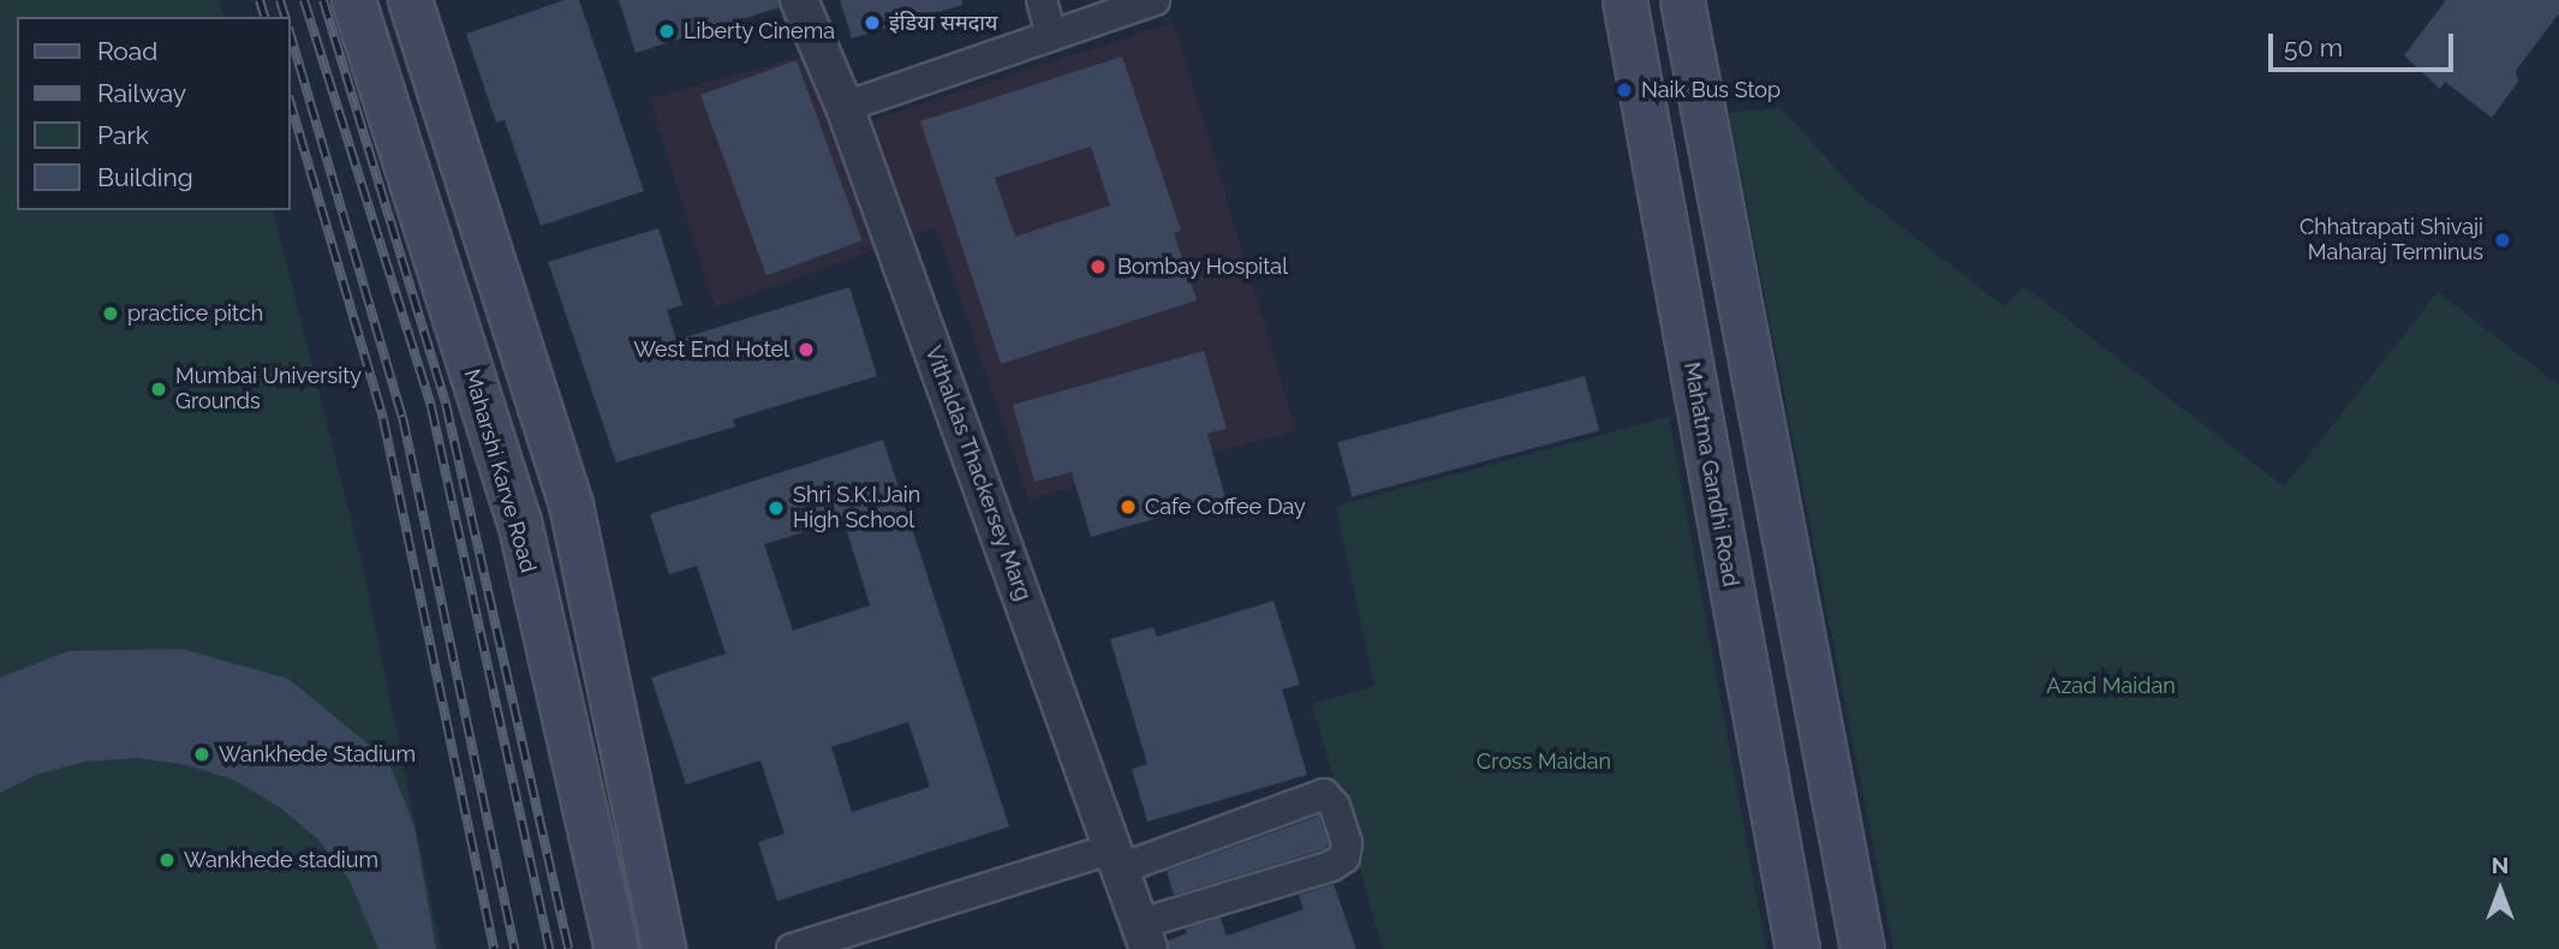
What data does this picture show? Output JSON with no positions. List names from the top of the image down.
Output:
{
  "streets": {
    "main road": ["Maharshi Karve Road", "Mahatma Gandhi Road"],
    "street": ["Vithaldas Thackersey Marg"]
  },
  "parks": ["Azad Maidan", "Cross Maidan"],
  "places": [
    "इंडिया समदाय",
    "Liberty Cinema",
    "Naik Bus Stop",
    "Chhatrapati Shivaji Maharaj Terminus",
    "Bombay Hospital",
    "practice pitch",
    "West End Hotel",
    "Mumbai University Grounds",
    "Cafe Coffee Day",
    "Shri S.K.I.Jain High School",
    "Wankhede Stadium",
    "Wankhede stadium"
  ],
  "legend": [
    "Road",
    "Railway",
    "Park",
    "Building"
  ],
  "scale_bar": "50 m",
  "north": "top"
}
